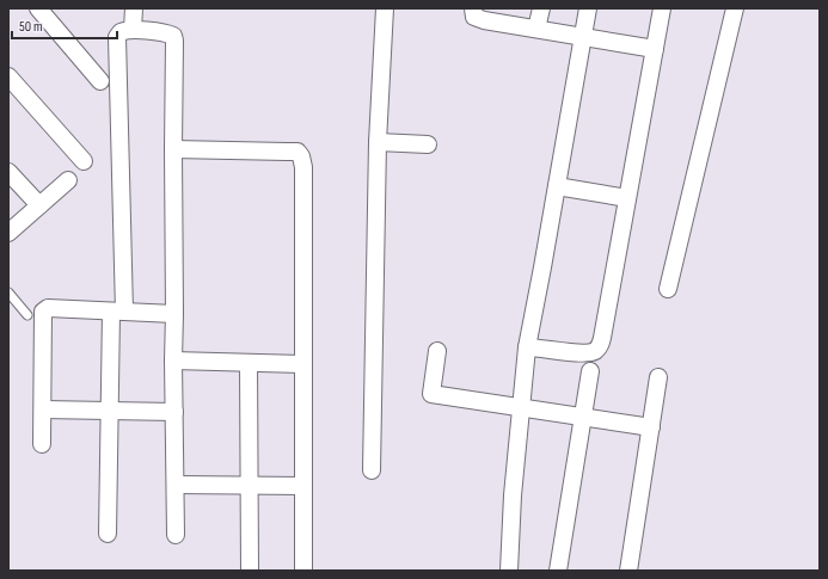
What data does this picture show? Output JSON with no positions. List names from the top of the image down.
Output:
{
  "scale_bar": "50 m"
}
